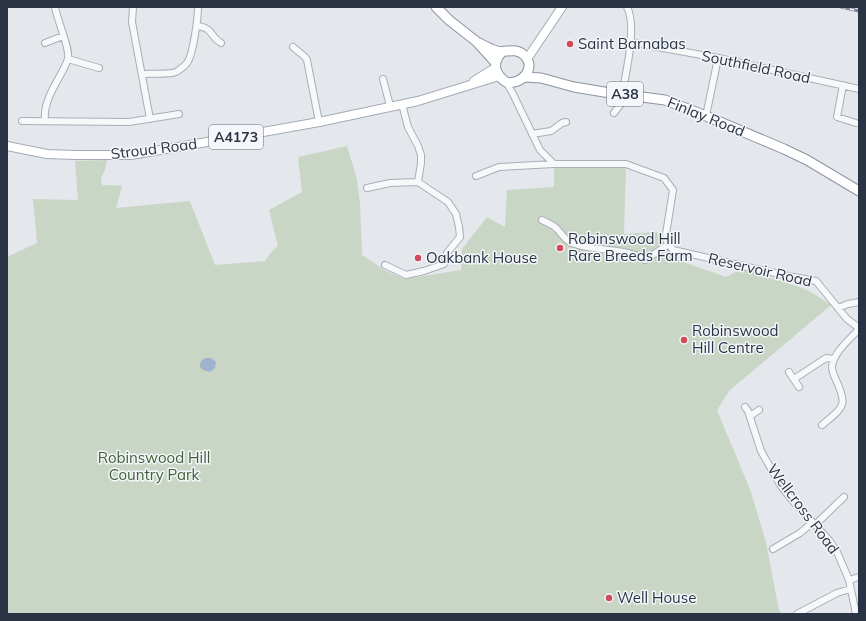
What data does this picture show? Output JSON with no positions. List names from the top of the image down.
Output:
{
  "streets": {
    "highway": ["A38", "Finlay Road"],
    "main road": ["A4173", "Stroud Road"],
    "street": ["Southfield Road", "Reservoir Road", "Wellcross Road"]
  },
  "crossings": [
    ["A38", "Finlay Road"],
    ["A38", "A4173"],
    ["Finlay Road", "A4173"],
    ["A4173", "Stroud Road"]
  ],
  "parks": ["Robinswood Hill Country Park"],
  "places": [
    "Saint Barnabas",
    "Robinswood Hill Rare Breeds Farm",
    "Oakbank House",
    "Robinswood Hill Centre",
    "Well House"
  ]
}
